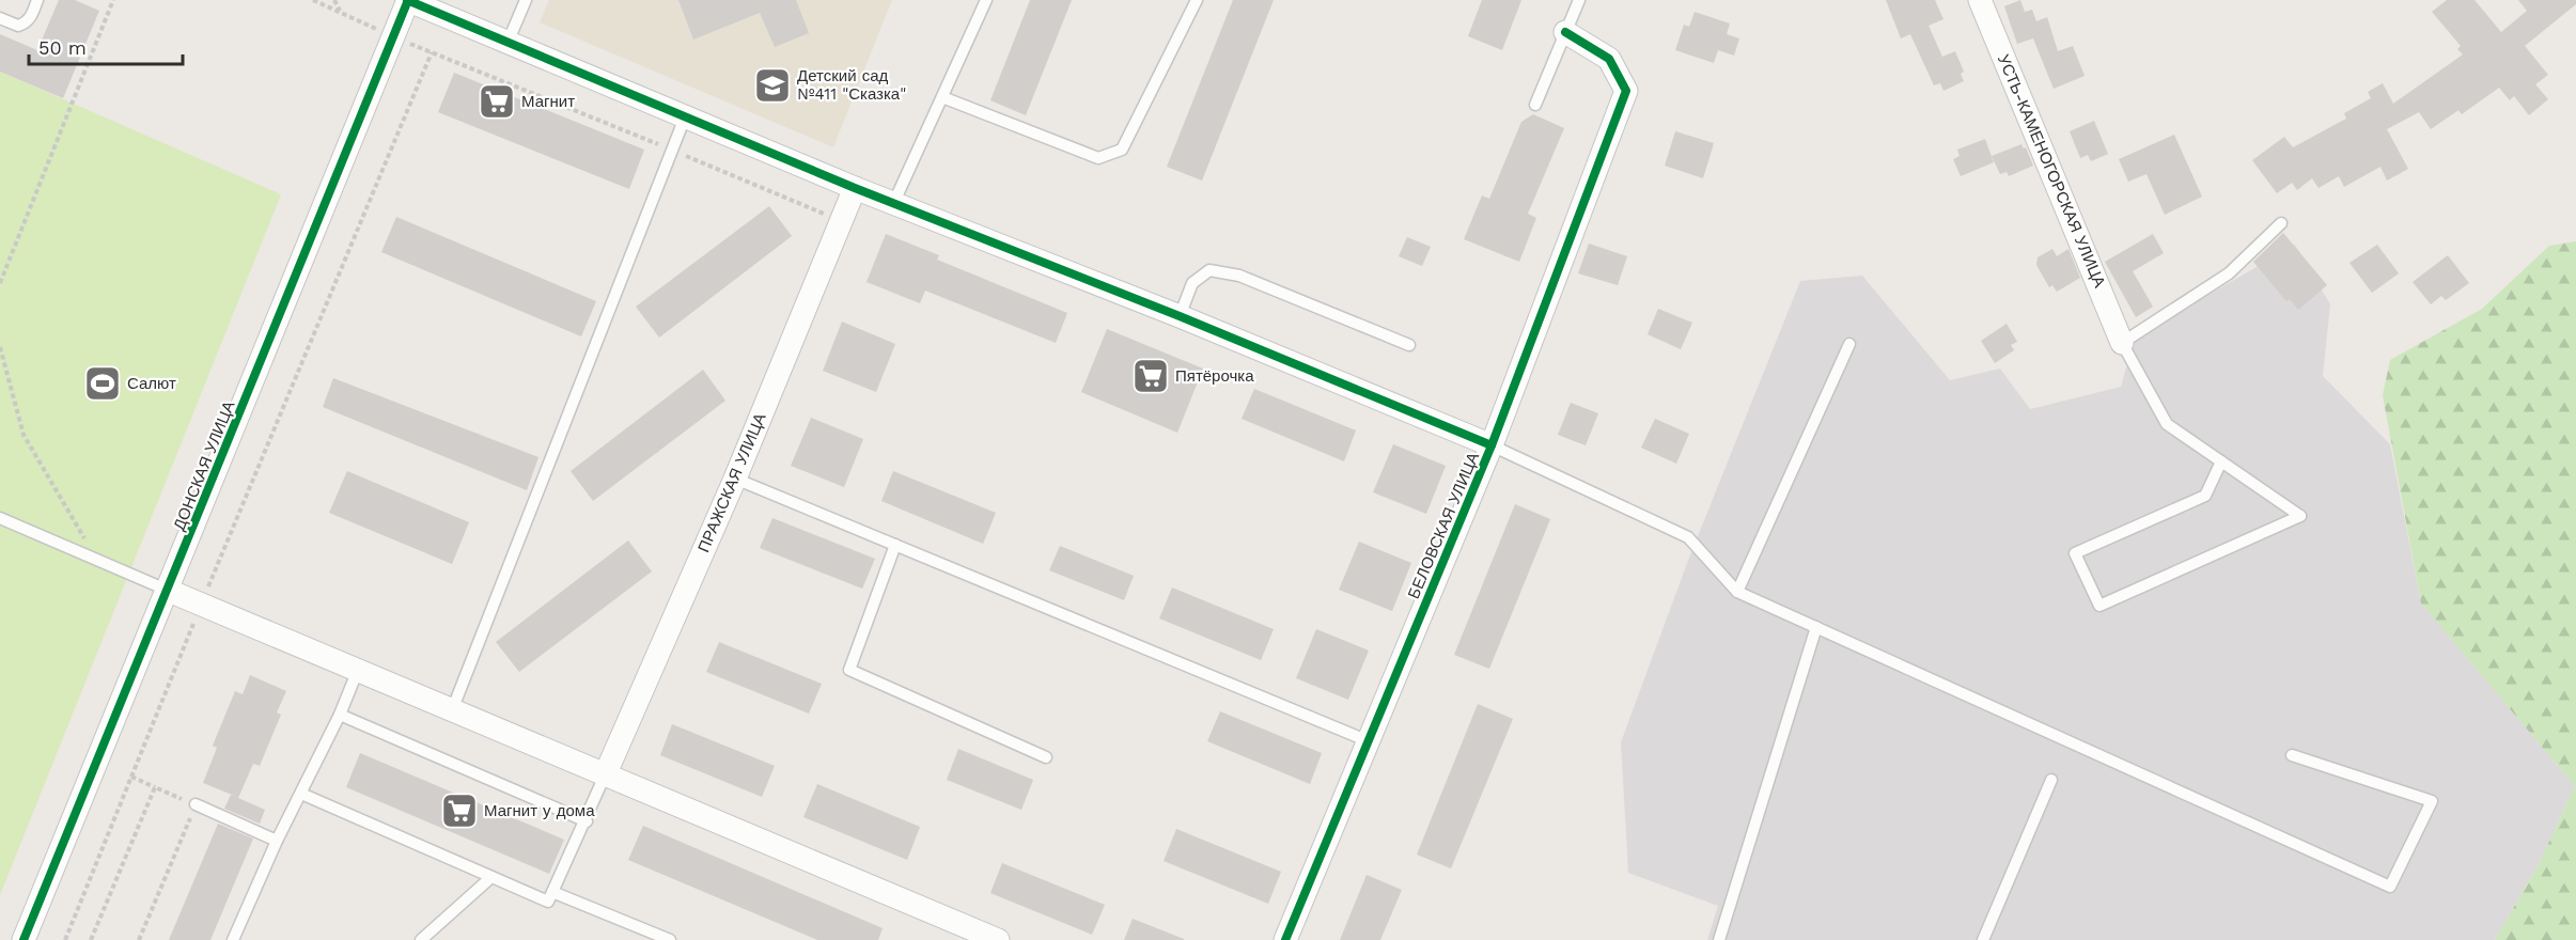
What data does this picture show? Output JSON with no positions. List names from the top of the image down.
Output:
{
  "streets": {
    "street": [
      "УСТЬ-КАМЕНОГОРСКАЯ УЛИЦА",
      "ДОНСКАЯ УЛИЦА",
      "ПРАЖСКАЯ УЛИЦА",
      "БЕЛОВСКАЯ УЛИЦА"
    ]
  },
  "places": {
    "school or university": ["Детский сад №411 \"Сказка\""],
    "supermarket": ["Магнит", "Пятёрочка", "Магнит у дома"],
    "sports": ["Салют"]
  },
  "scale_bar": "50 m"
}
